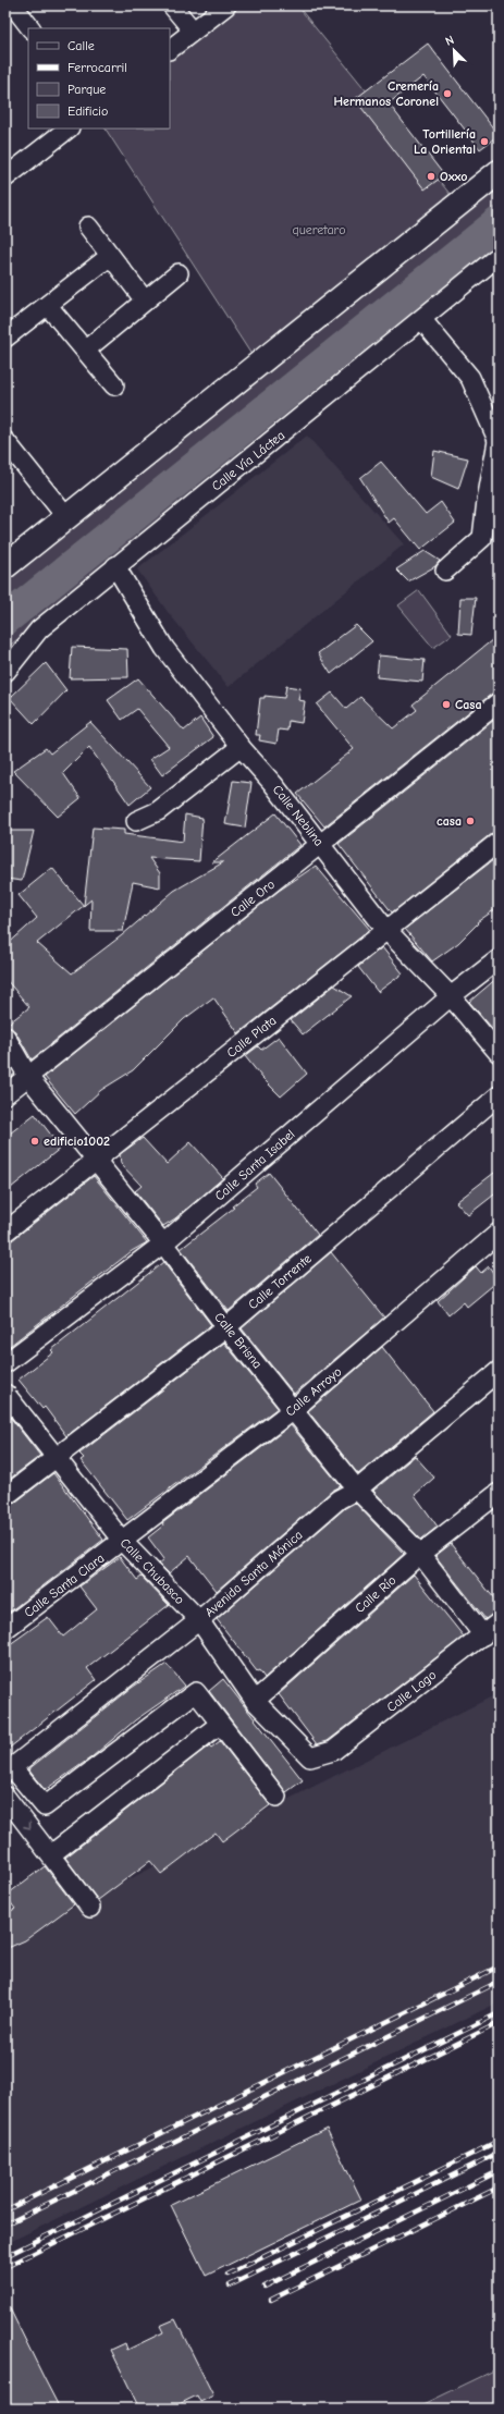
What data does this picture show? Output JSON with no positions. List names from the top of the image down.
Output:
{
  "streets": {
    "street": [
      "Calle Vía Láctea",
      "Calle Neblina",
      "Calle Oro",
      "Calle Plata",
      "Calle Santa Isabel",
      "Calle Torrente",
      "Calle Brisna",
      "Calle Arroyo",
      "Calle Chubasco",
      "Avenida Santa Mónica",
      "Calle Santa Clara",
      "Calle Río",
      "Calle Lago"
    ]
  },
  "crossings": [
    ["Calle Vía Láctea", "Calle Neblina"],
    ["Calle Neblina", "Calle Oro"],
    ["Calle Neblina", "Calle Plata"],
    ["Calle Neblina", "Calle Santa Isabel"],
    ["Calle Oro", "Calle Brisna"],
    ["Calle Plata", "Calle Brisna"],
    ["Calle Santa Isabel", "Calle Brisna"],
    ["Calle Torrente", "Calle Brisna"],
    ["Calle Torrente", "Calle Chubasco"],
    ["Calle Brisna", "Calle Arroyo"],
    ["Calle Brisna", "Avenida Santa Mónica"],
    ["Calle Brisna", "Calle Río"],
    ["Calle Brisna", "Calle Lago"],
    ["Calle Arroyo", "Calle Chubasco"],
    ["Calle Arroyo", "Calle Santa Clara"],
    ["Calle Chubasco", "Avenida Santa Mónica"],
    ["Calle Chubasco", "Calle Santa Clara"],
    ["Calle Chubasco", "Calle Río"],
    ["Calle Chubasco", "Calle Lago"]
  ],
  "parks": ["queretaro"],
  "places": [
    "Cremería Hermanos Coronel",
    "Tortillería La Oriental",
    "Oxxo",
    "Casa",
    "casa",
    "edificio1002"
  ],
  "legend": [
    "Calle",
    "Ferrocarril",
    "Parque",
    "Edificio"
  ],
  "north": "top left"
}
